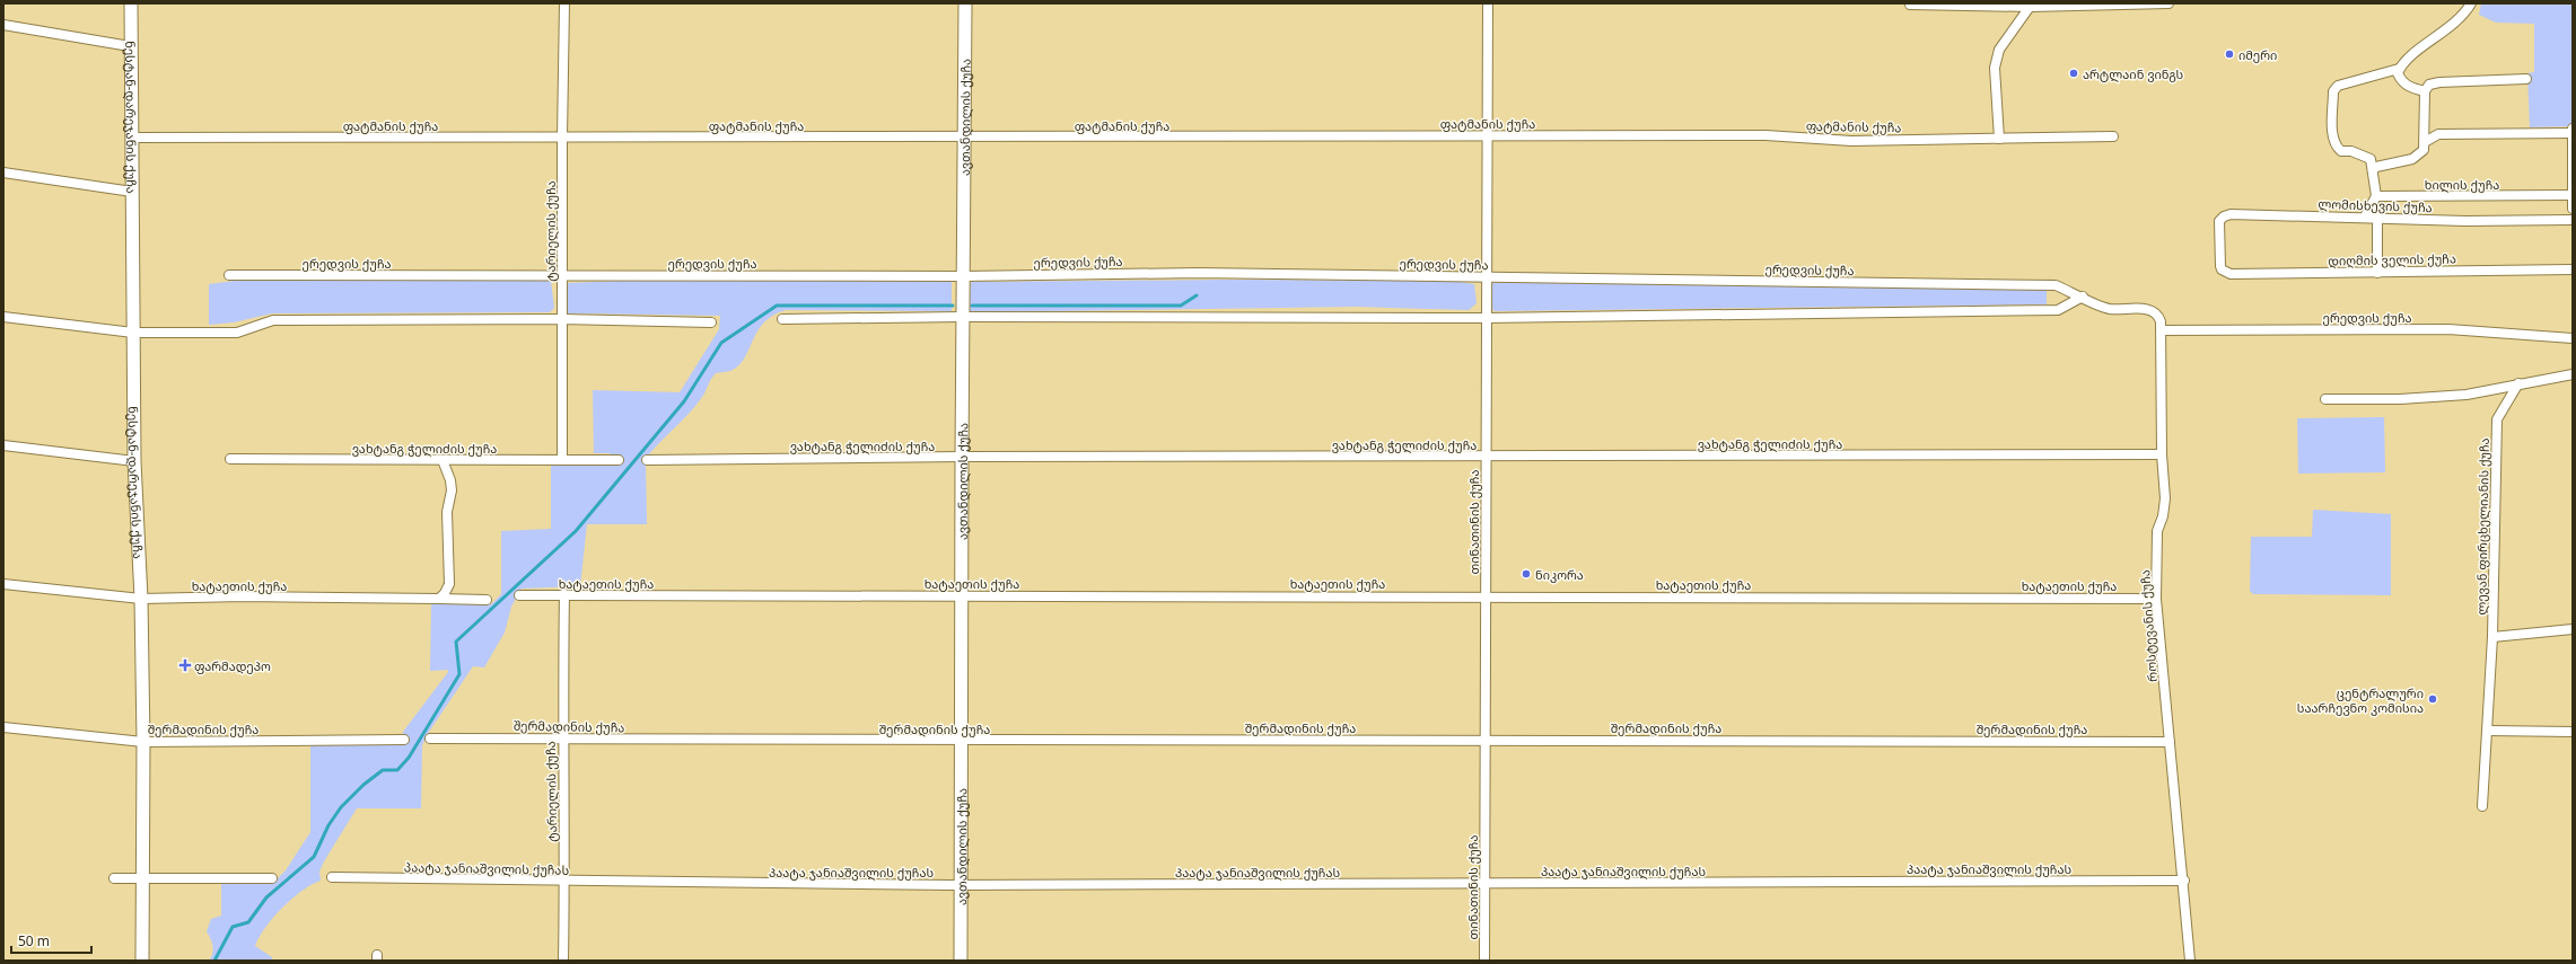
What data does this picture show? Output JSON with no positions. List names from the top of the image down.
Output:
{
  "streets": {
    "street": [
      "ნესტან-დარეჯანის ქუჩა",
      "ავთანდილის ქუჩა",
      "ფატმანის ქუჩა",
      "ხილის ქუჩა",
      "ლომისხევის ქუჩა",
      "ტარიელის ქუჩა",
      "დიღმის ველის ქუჩა",
      "ერედვის ქუჩა",
      "ვახტანგ ჭელიძის ქუჩა",
      "თინათინის ქუჩა",
      "ლევან ფირცხელიანის ქუჩა",
      "ხატაეთის ქუჩა",
      "როსტევანის ქუჩა",
      "შერმადინის ქუჩა",
      "პაატა ჯანიაშვილის ქუჩას"
    ]
  },
  "crossings": [
    ["ნესტან-დარეჯანის ქუჩა", "ფატმანის ქუჩა"],
    ["ნესტან-დარეჯანის ქუჩა", "ხატაეთის ქუჩა"],
    ["ნესტან-დარეჯანის ქუჩა", "შერმადინის ქუჩა"],
    ["ავთანდილის ქუჩა", "ფატმანის ქუჩა"],
    ["ავთანდილის ქუჩა", "ერედვის ქუჩა"],
    ["ავთანდილის ქუჩა", "ვახტანგ ჭელიძის ქუჩა"],
    ["ავთანდილის ქუჩა", "ხატაეთის ქუჩა"],
    ["ავთანდილის ქუჩა", "შერმადინის ქუჩა"],
    ["ავთანდილის ქუჩა", "პაატა ჯანიაშვილის ქუჩას"],
    ["ფატმანის ქუჩა", "ტარიელის ქუჩა"],
    ["ფატმანის ქუჩა", "თინათინის ქუჩა"],
    ["ლომისხევის ქუჩა", "დიღმის ველის ქუჩა"],
    ["ტარიელის ქუჩა", "ერედვის ქუჩა"],
    ["ტარიელის ქუჩა", "ვახტანგ ჭელიძის ქუჩა"],
    ["ტარიელის ქუჩა", "ხატაეთის ქუჩა"],
    ["ტარიელის ქუჩა", "შერმადინის ქუჩა"],
    ["ტარიელის ქუჩა", "პაატა ჯანიაშვილის ქუჩას"],
    ["ერედვის ქუჩა", "თინათინის ქუჩა"],
    ["ერედვის ქუჩა", "როსტევანის ქუჩა"],
    ["ვახტანგ ჭელიძის ქუჩა", "თინათინის ქუჩა"],
    ["ვახტანგ ჭელიძის ქუჩა", "როსტევანის ქუჩა"],
    ["თინათინის ქუჩა", "ხატაეთის ქუჩა"],
    ["თინათინის ქუჩა", "შერმადინის ქუჩა"],
    ["თინათინის ქუჩა", "პაატა ჯანიაშვილის ქუჩას"],
    ["ხატაეთის ქუჩა", "როსტევანის ქუჩა"],
    ["როსტევანის ქუჩა", "შერმადინის ქუჩა"],
    ["როსტევანის ქუჩა", "პაატა ჯანიაშვილის ქუჩას"]
  ],
  "places": {
    "other": [
      "იმერი",
      "არტლაინ ვინგს",
      "ნიკორა",
      "ცენტრალური საარჩევნო კომისია"
    ],
    "health": ["ფარმადეპო"]
  },
  "scale_bar": "50 m"
}
